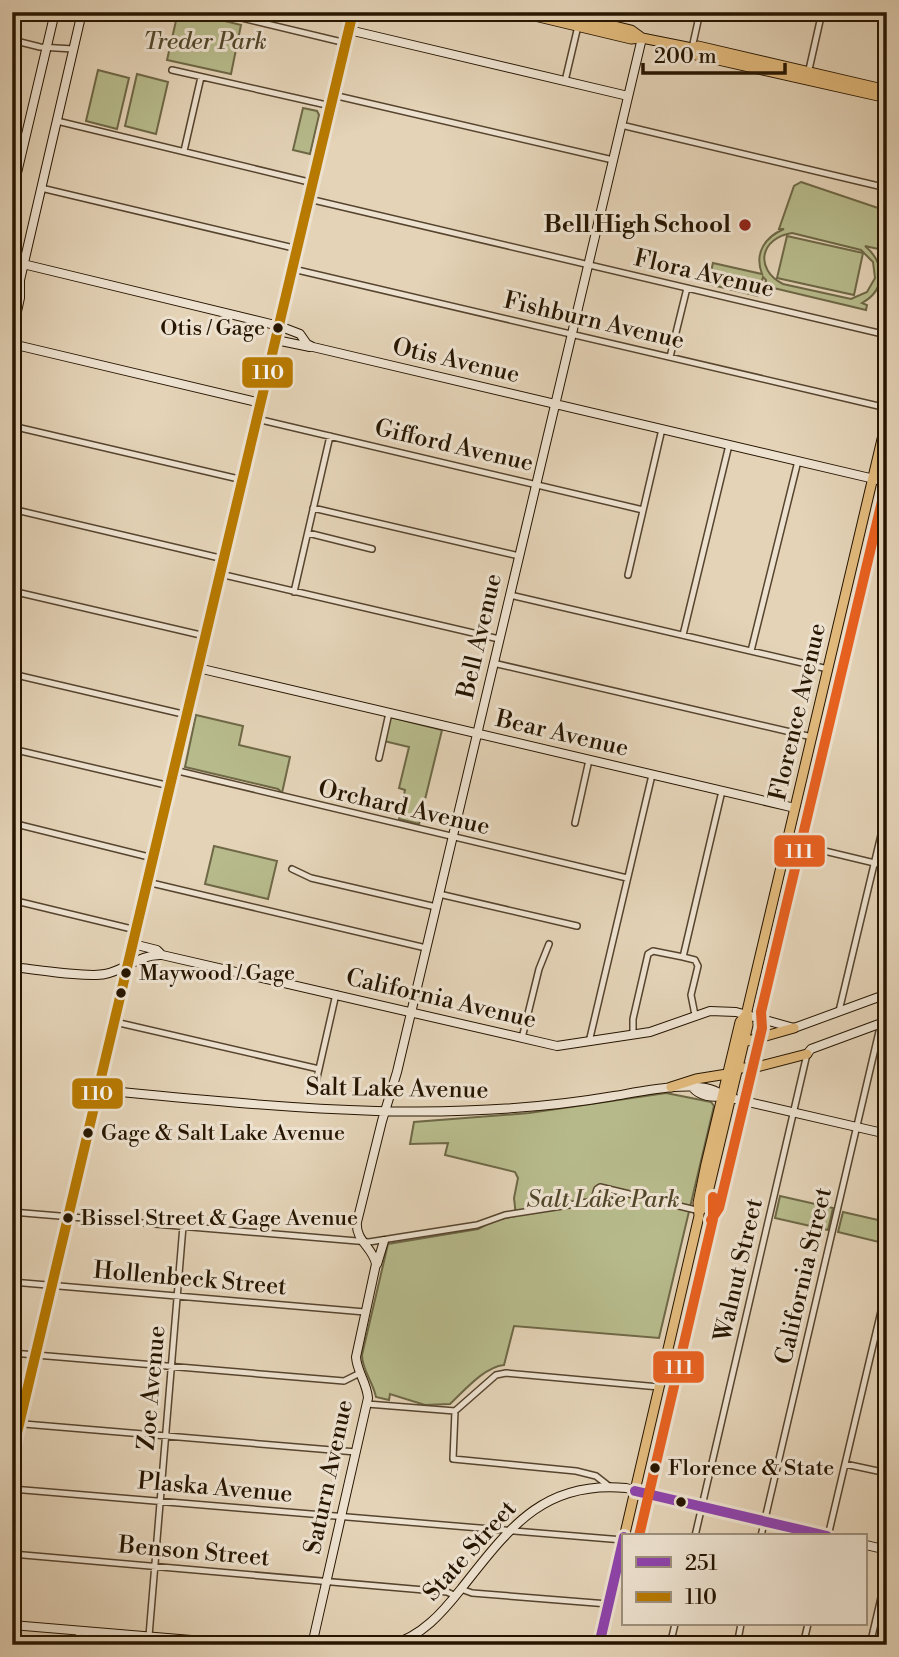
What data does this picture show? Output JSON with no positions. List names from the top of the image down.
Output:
{
  "streets": {
    "main road": ["Florence Avenue"],
    "street": [
      "Flora Avenue",
      "Fishburn Avenue",
      "Otis Avenue",
      "Gifford Avenue",
      "Bell Avenue",
      "Bear Avenue",
      "Orchard Avenue",
      "California Avenue",
      "Salt Lake Avenue",
      "Walnut Street",
      "California Street",
      "Hollenbeck Street",
      "Zoe Avenue",
      "Saturn Avenue",
      "Plaska Avenue",
      "State Street",
      "Benson Street"
    ]
  },
  "crossings": [
    ["Flora Avenue", "Bell Avenue"],
    ["Fishburn Avenue", "Bell Avenue"],
    ["Otis Avenue", "Bell Avenue"],
    ["Otis Avenue", "Florence Avenue"],
    ["Gifford Avenue", "Bell Avenue"],
    ["Bell Avenue", "Bear Avenue"],
    ["Bell Avenue", "Orchard Avenue"],
    ["Bell Avenue", "California Avenue"],
    ["Bell Avenue", "Salt Lake Avenue"],
    ["Florence Avenue", "Bear Avenue"],
    ["Florence Avenue", "California Avenue"],
    ["Walnut Street", "State Street"],
    ["California Street", "State Street"],
    ["Hollenbeck Street", "Zoe Avenue"],
    ["Hollenbeck Street", "Saturn Avenue"],
    ["Zoe Avenue", "Plaska Avenue"],
    ["Zoe Avenue", "Benson Street"],
    ["Saturn Avenue", "Plaska Avenue"],
    ["Saturn Avenue", "Benson Street"],
    ["Plaska Avenue", "State Street"],
    ["State Street", "Benson Street"]
  ],
  "parks": ["Treder Park", "Salt Lake Park"],
  "places": [
    "Bell High School",
    "Otis / Gage",
    "Maywood / Gage",
    "Gage & Salt Lake Avenue",
    "Bissel Street & Gage Avenue",
    "Florence & State"
  ],
  "lines": ["transit line 110", "transit line 111", "transit line 251"],
  "legend": ["251", "110"],
  "scale_bar": "200 m"
}
